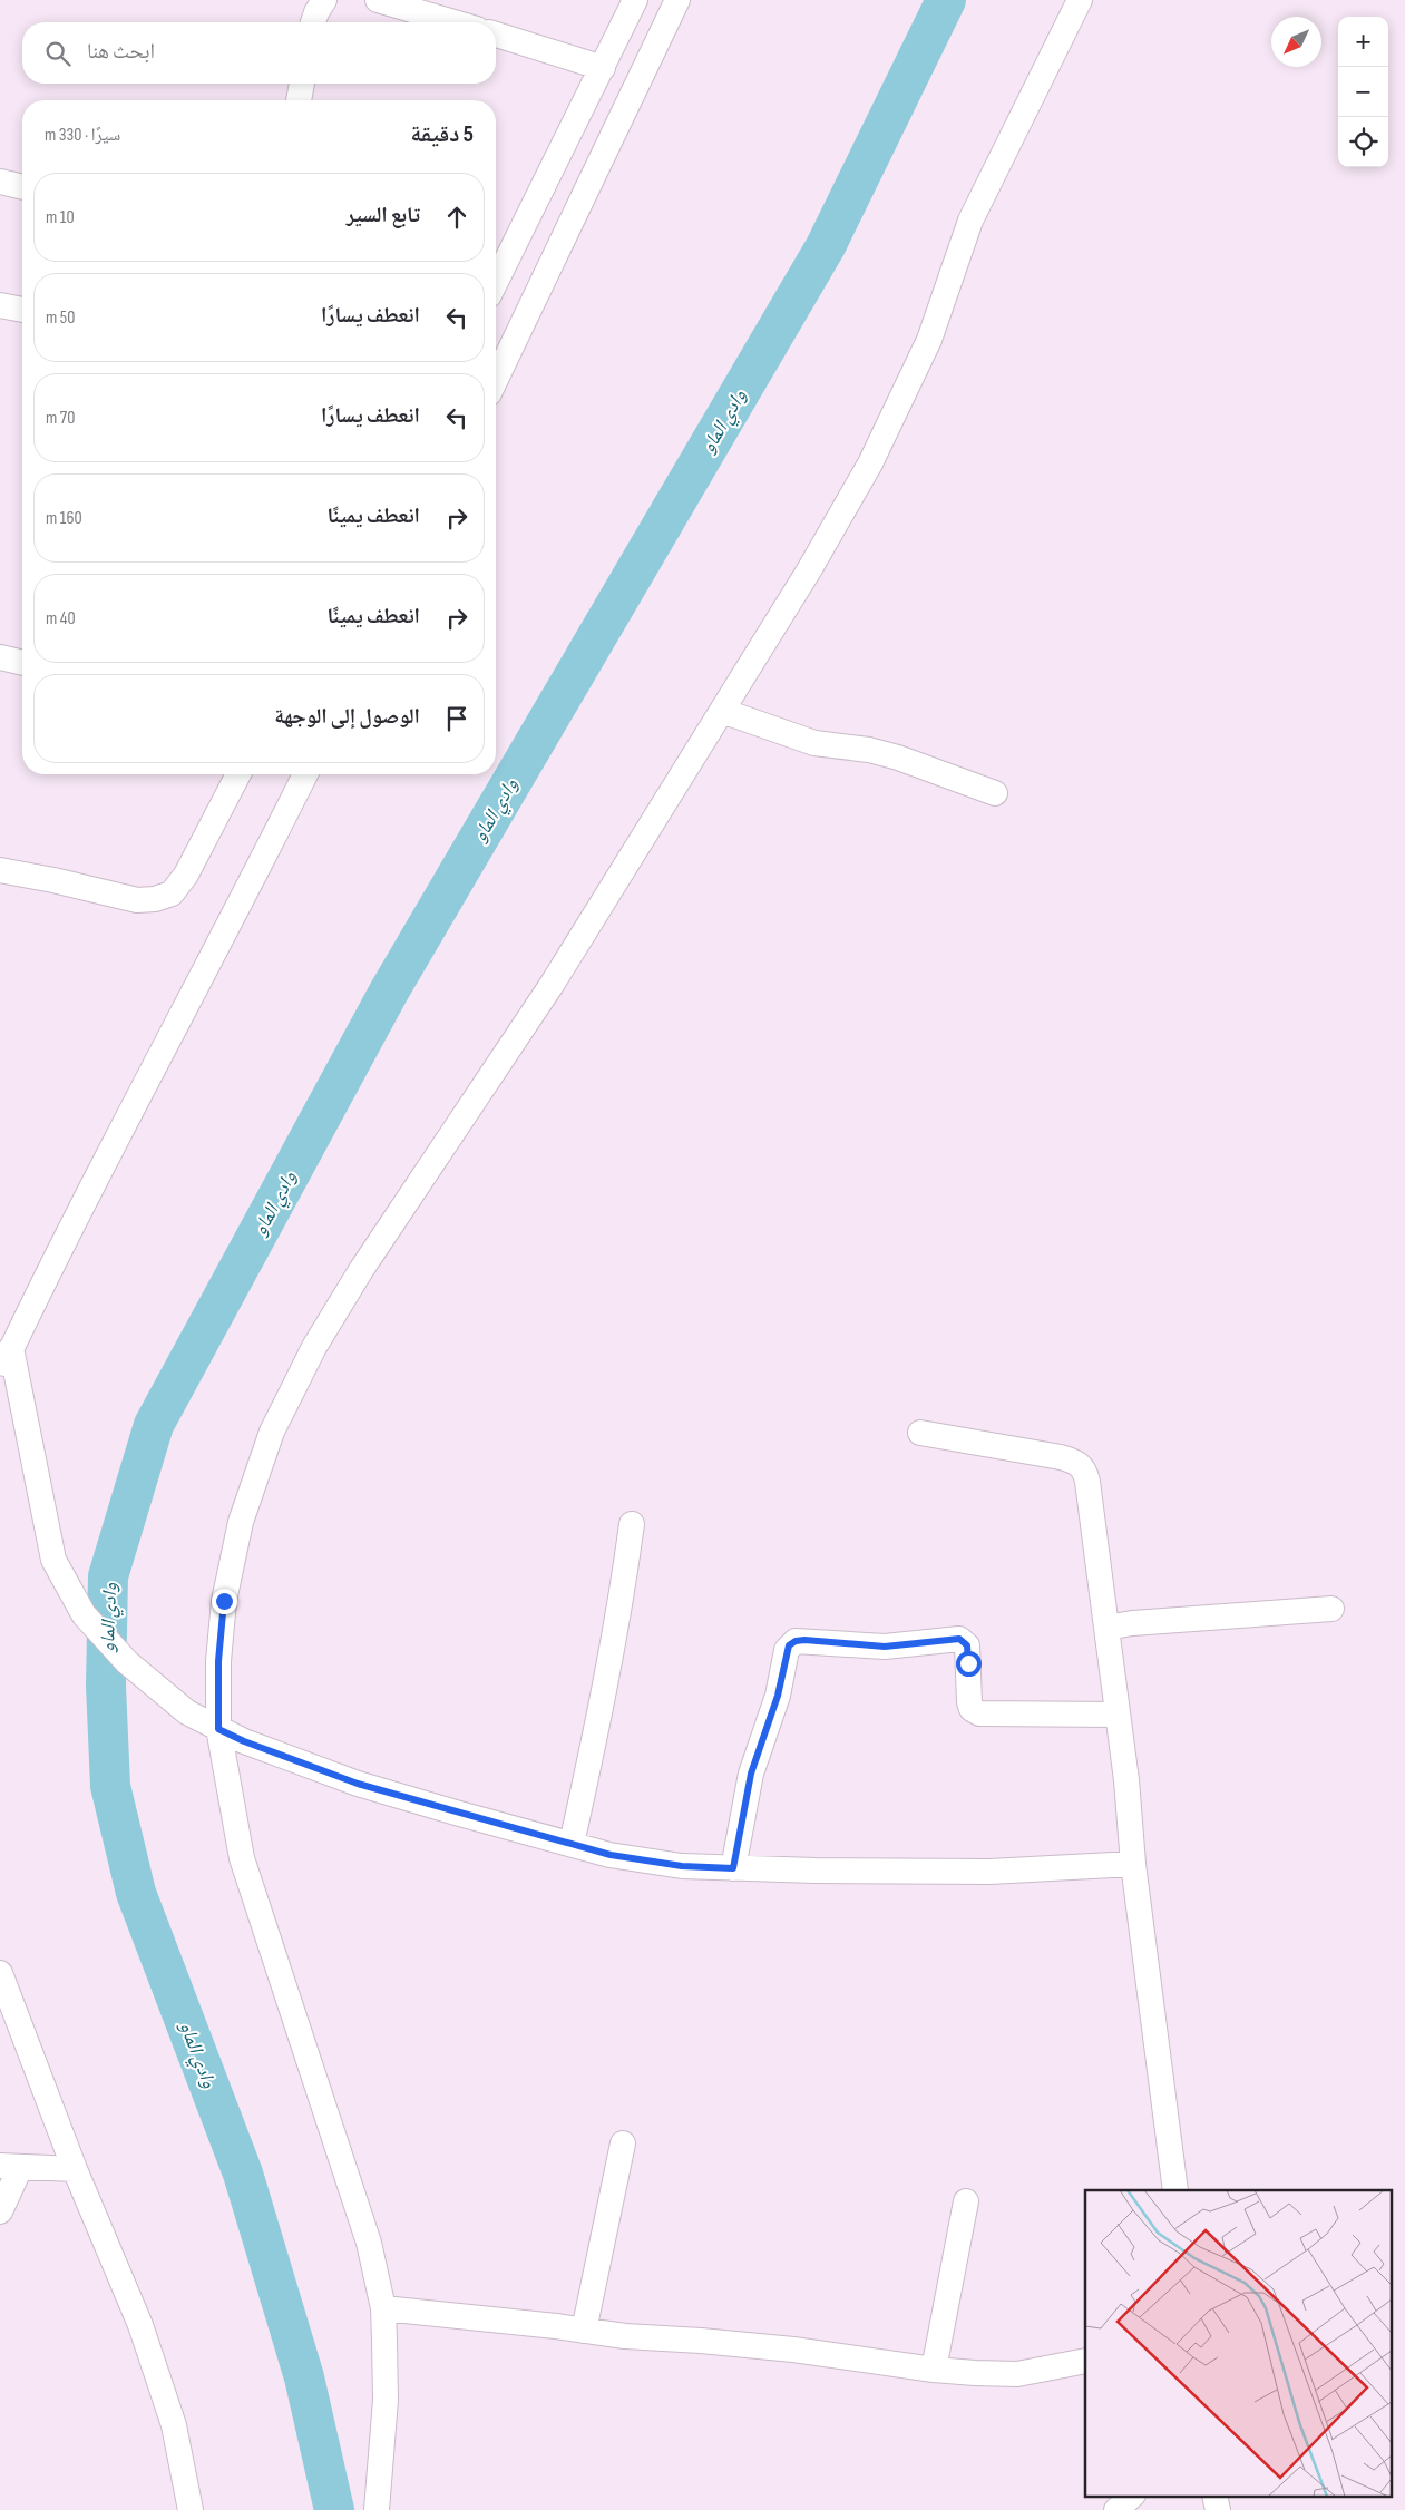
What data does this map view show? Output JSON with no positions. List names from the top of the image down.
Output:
{
  "water": ["وادي الماو"],
  "north": "bottom left",
  "page": {
    "map_buttons": ["+", "−"],
    "search": "ابحث هنا",
    "heading": ["5 دقيقة", "سيرًا · 330 m"],
    "list": [
      ["تابع السير", "10 m"],
      ["انعطف يسارًا", "50 m"],
      ["انعطف يسارًا", "70 m"],
      ["انعطف يمينًا", "160 m"],
      ["انعطف يمينًا", "40 m"],
      "الوصول إلى الوجهة"
    ]
  }
}
